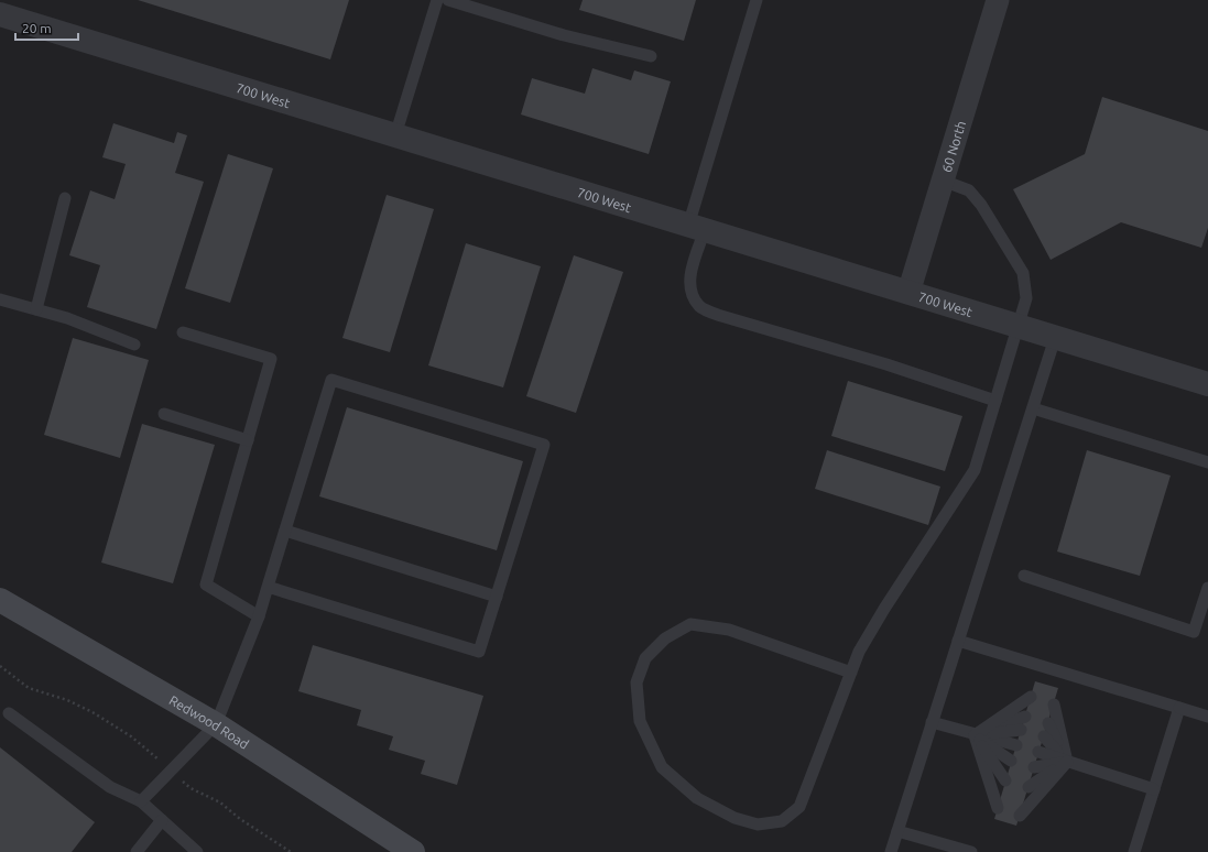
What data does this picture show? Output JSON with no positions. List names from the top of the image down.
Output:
{
  "streets": {
    "main road": ["Redwood Road"],
    "street": ["700 West", "60 North"]
  },
  "crossings": [
    ["700 West", "60 North"]
  ],
  "scale_bar": "20 m"
}
